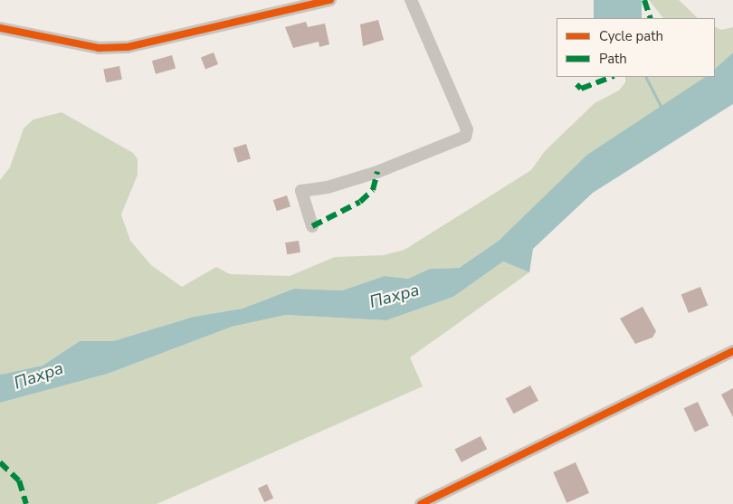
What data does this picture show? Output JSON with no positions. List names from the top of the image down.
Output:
{
  "water": ["Пахра"],
  "legend": ["Cycle path", "Path"]
}
